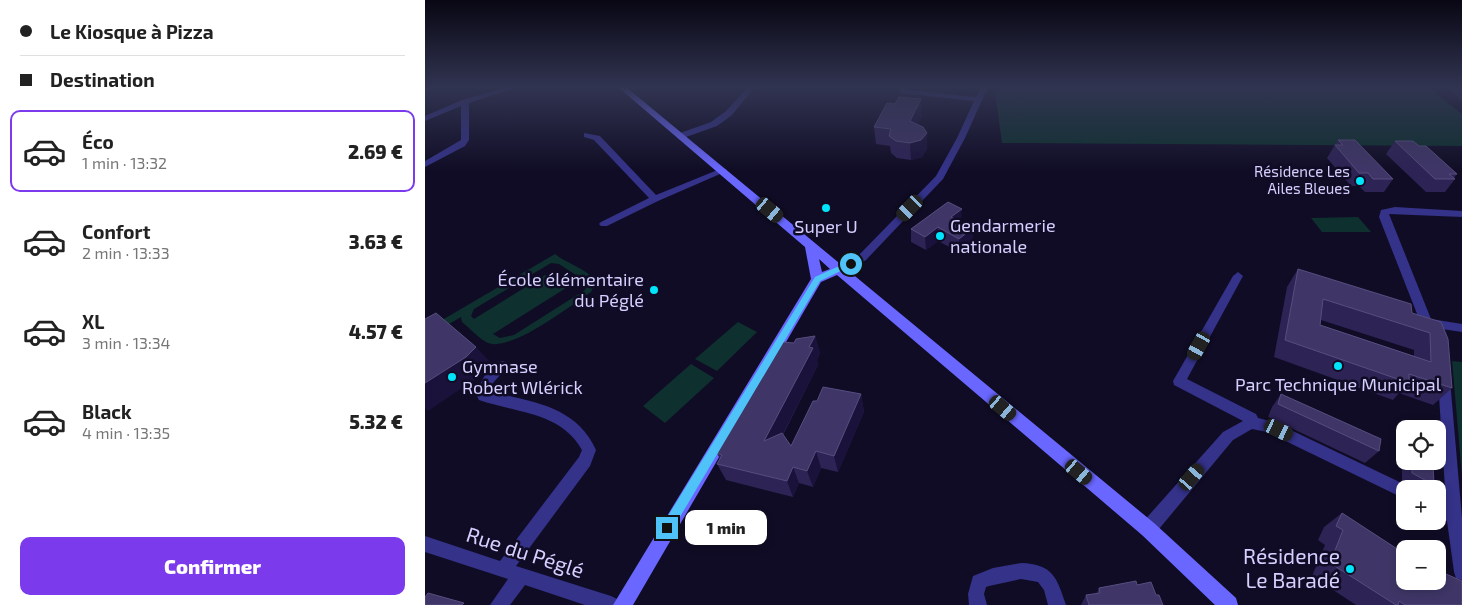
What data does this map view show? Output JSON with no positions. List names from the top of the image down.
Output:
{
  "streets": {
    "street": ["Rue du Péglé"]
  },
  "places": [
    "Résidence Les Ailes Bleues",
    "Super U",
    "Gendarmerie nationale",
    "École élémentaire du Péglé",
    "Parc Technique Municipal",
    "Gymnase Robert Wlérick",
    "Résidence Le Baradé"
  ],
  "page": {
    "banner": ["Le Kiosque à Pizza", "Destination"],
    "list": [
      {
        "name": "Éco",
        "note": "1 min · 13:32",
        "value": "2.69 €"
      },
      {
        "name": "Confort",
        "note": "2 min · 13:33",
        "value": "3.63 €"
      },
      {
        "name": "XL",
        "note": "3 min · 13:34",
        "value": "4.57 €"
      },
      {
        "name": "Black",
        "note": "4 min · 13:35",
        "value": "5.32 €"
      }
    ],
    "map_buttons": ["+", "−"],
    "bubble": "1 min",
    "buttons": "Confirmer"
  }
}
